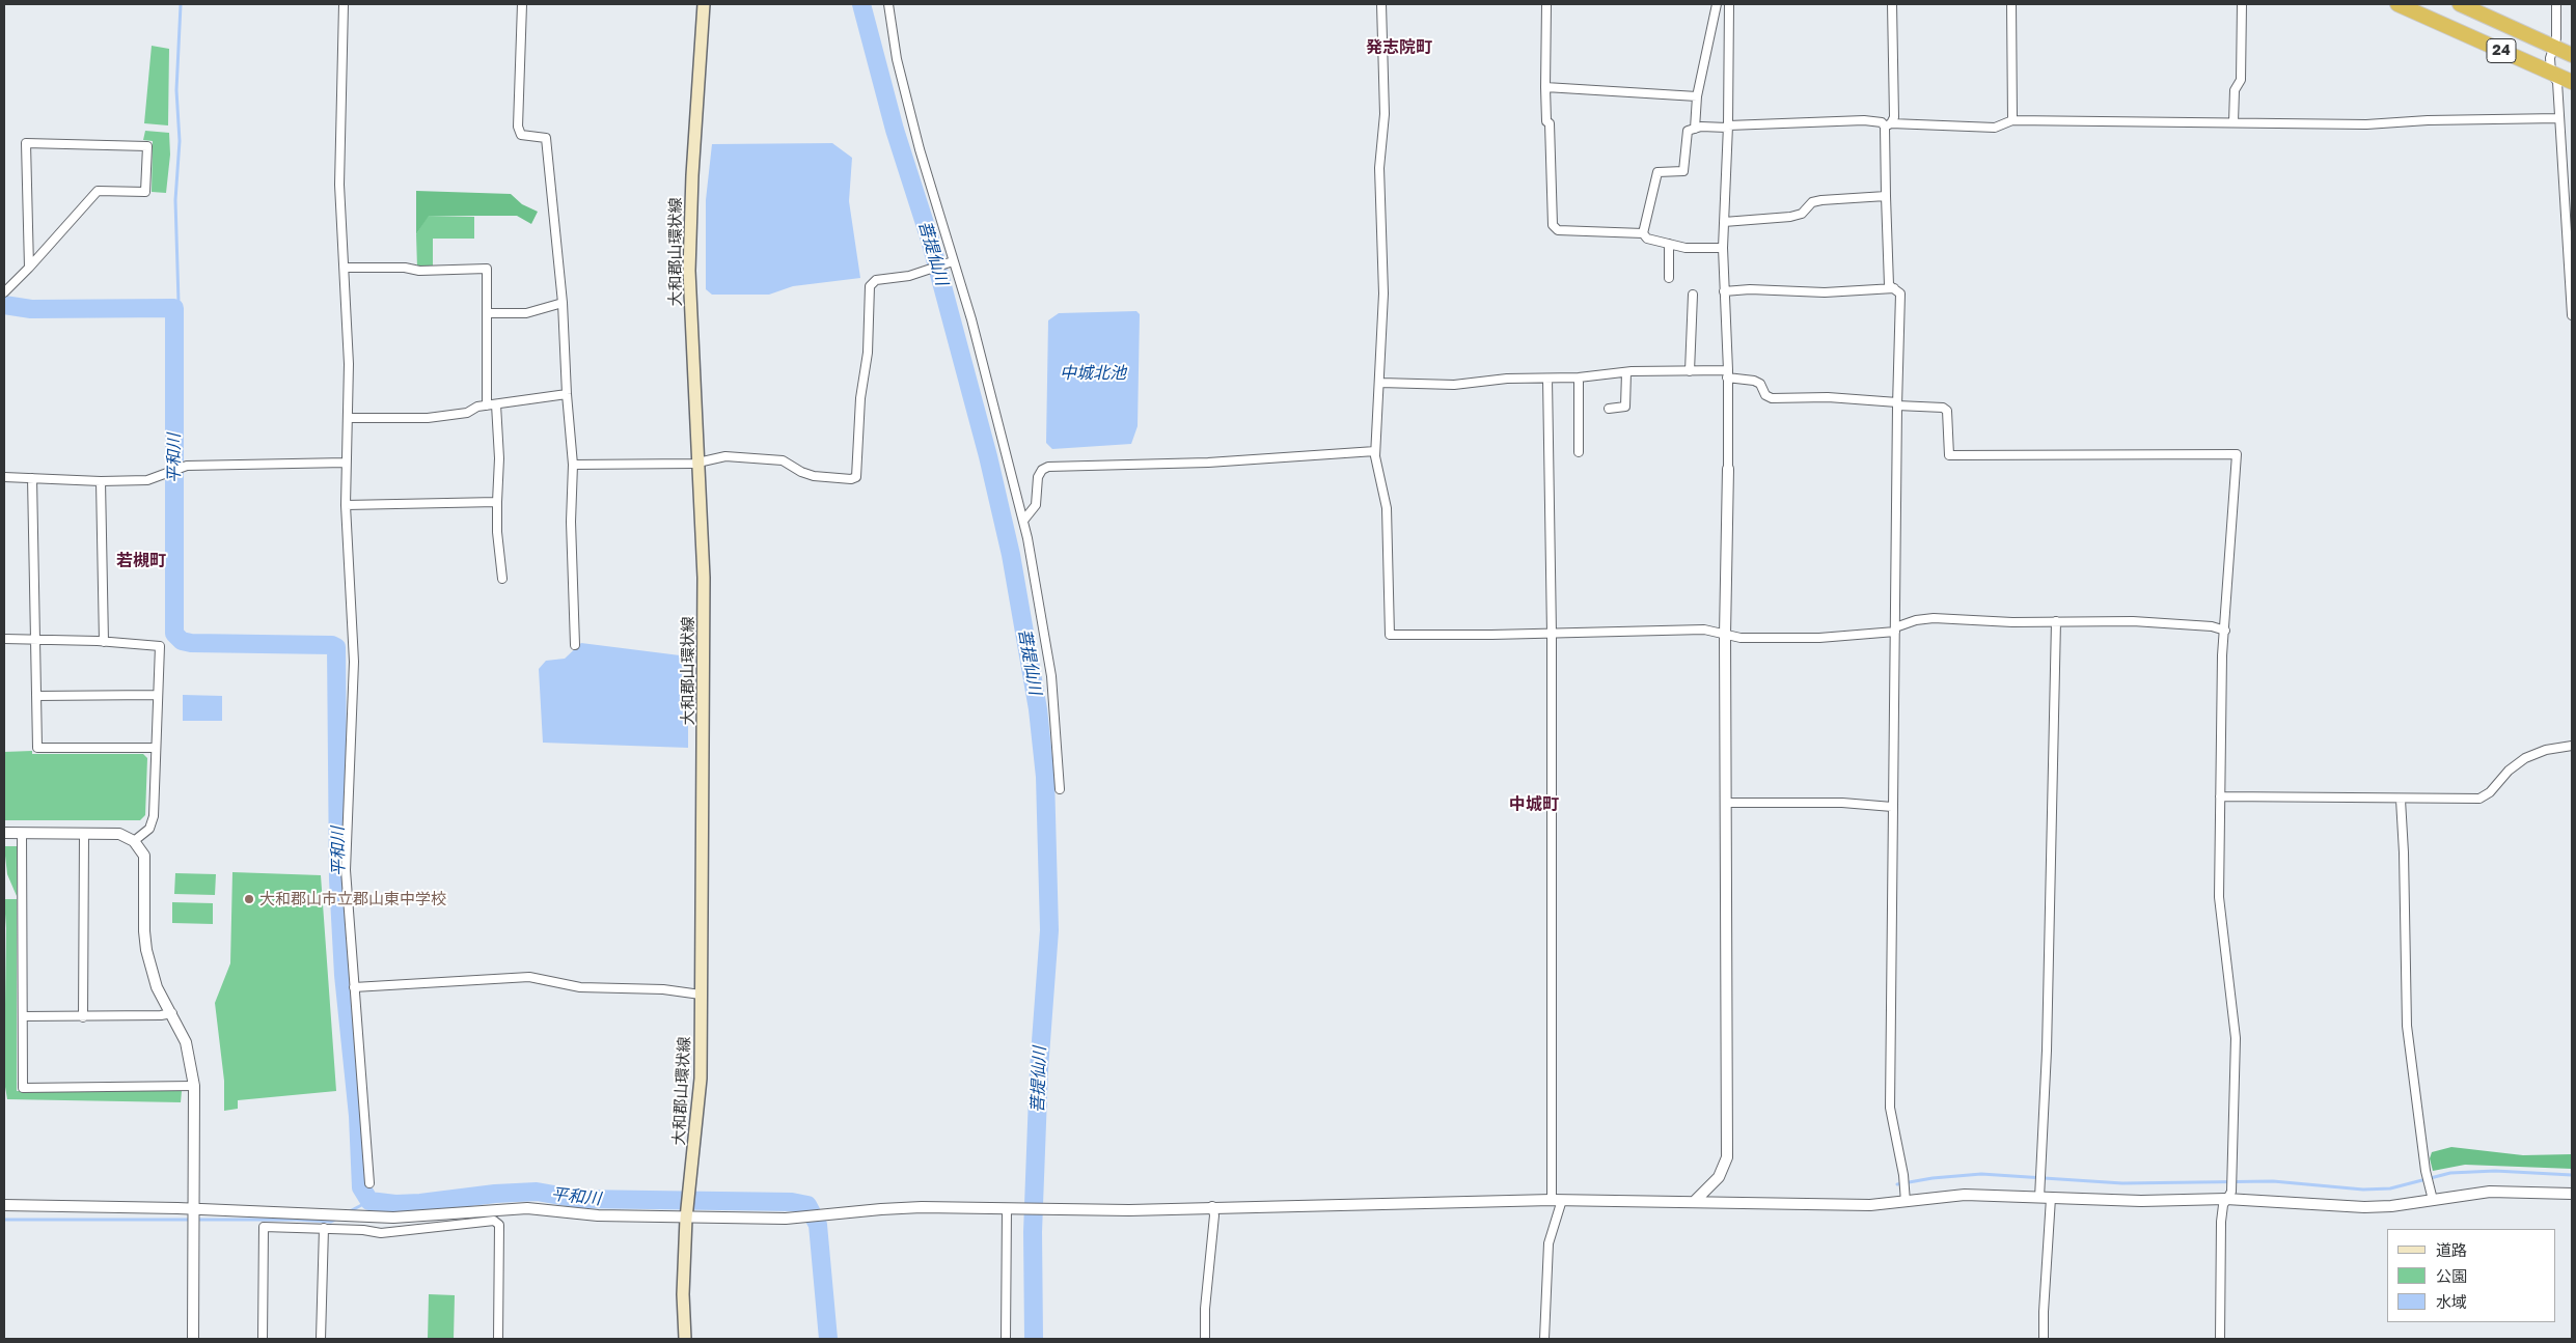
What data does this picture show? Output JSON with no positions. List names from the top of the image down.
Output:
{
  "streets": {
    "highway": ["24"],
    "main road": ["大和郡山環状線"]
  },
  "districts": ["発志院町", "若槻町", "中城町"],
  "water": ["菩提仙川", "中城北池", "平和川"],
  "places": ["大和郡山市立郡山東中学校"],
  "legend": ["道路", "公園", "水域"]
}
